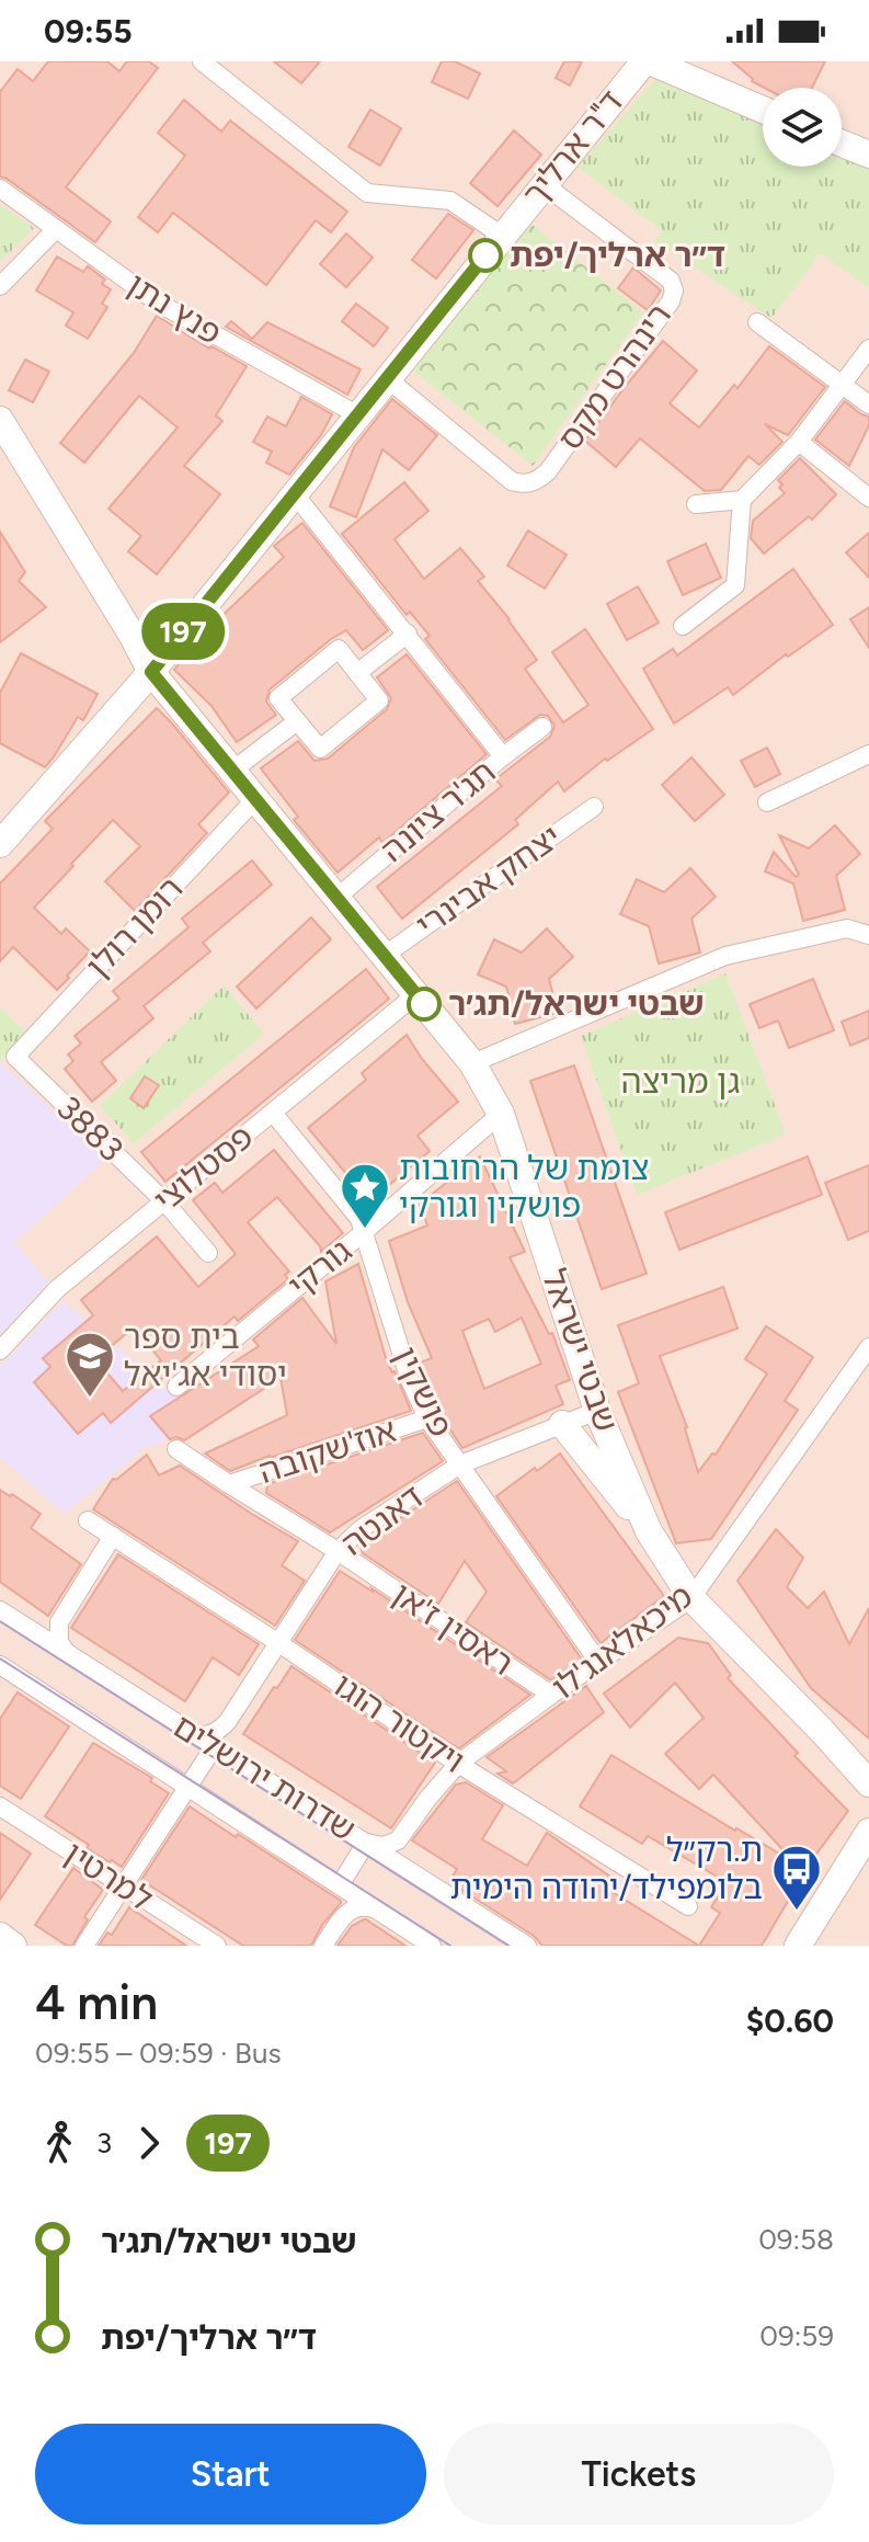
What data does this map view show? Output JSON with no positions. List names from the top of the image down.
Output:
{
  "streets": {
    "street": [
      "ד\"ר ארליך",
      "פנץ נתן",
      "רינהרט מקס",
      "תג'ר ציונה",
      "יצחק אבינרי",
      "רומן רולן",
      "3883",
      "פסטלוצי",
      "גורקי",
      "שבטי ישראל",
      "פושקין",
      "אוז'שקובה",
      "דאנטה",
      "ראסין ז'אן",
      "מיכאלאנג'לו",
      "ויקטור הוגו",
      "שדרות ירושלים",
      "למרטין"
    ]
  },
  "crossings": [
    ["ד\"ר ארליך", "פנץ נתן"],
    ["ד\"ר ארליך", "רינהרט מקס"],
    ["ד\"ר ארליך", "שבטי ישראל"],
    ["תג'ר ציונה", "שבטי ישראל"],
    ["יצחק אבינרי", "שבטי ישראל"],
    ["רומן רולן", "3883"],
    ["רומן רולן", "שבטי ישראל"],
    ["3883", "פסטלוצי"],
    ["פסטלוצי", "שבטי ישראל"],
    ["פסטלוצי", "פושקין"],
    ["גורקי", "שבטי ישראל"],
    ["גורקי", "פושקין"],
    ["שבטי ישראל", "דאנטה"],
    ["שבטי ישראל", "מיכאלאנג'לו"],
    ["פושקין", "אוז'שקובה"],
    ["פושקין", "דאנטה"],
    ["פושקין", "מיכאלאנג'לו"],
    ["אוז'שקובה", "ראסין ז'אן"],
    ["דאנטה", "ראסין ז'אן"],
    ["דאנטה", "ויקטור הוגו"],
    ["דאנטה", "שדרות ירושלים"],
    ["ראסין ז'אן", "מיכאלאנג'לו"],
    ["מיכאלאנג'לו", "ויקטור הוגו"],
    ["מיכאלאנג'לו", "שדרות ירושלים"]
  ],
  "parks": ["גן מריצה"],
  "places": {
    "other": ["ד״ר ארליך/יפת", "שבטי ישראל/תג׳ר"],
    "place": ["צומת של הרחובות פושקין וגורקי"],
    "school or university": ["בית ספר יסודי אג'יאל"],
    "bus stop": ["ת.רק״ל בלומפילד/יהודה הימית"]
  },
  "lines": ["bus line 197"],
  "page": {
    "status": "09:55",
    "on_map": "197",
    "heading": ["4 min", "09:55 – 09:59 · Bus", "$0.60"],
    "legs": ["3", "197"],
    "list": [
      {
        "name": "שבטי ישראל/תג׳ר",
        "value": "09:58"
      },
      {
        "name": "ד״ר ארליך/יפת",
        "value": "09:59"
      }
    ],
    "buttons": ["Start", "Tickets"]
  }
}
